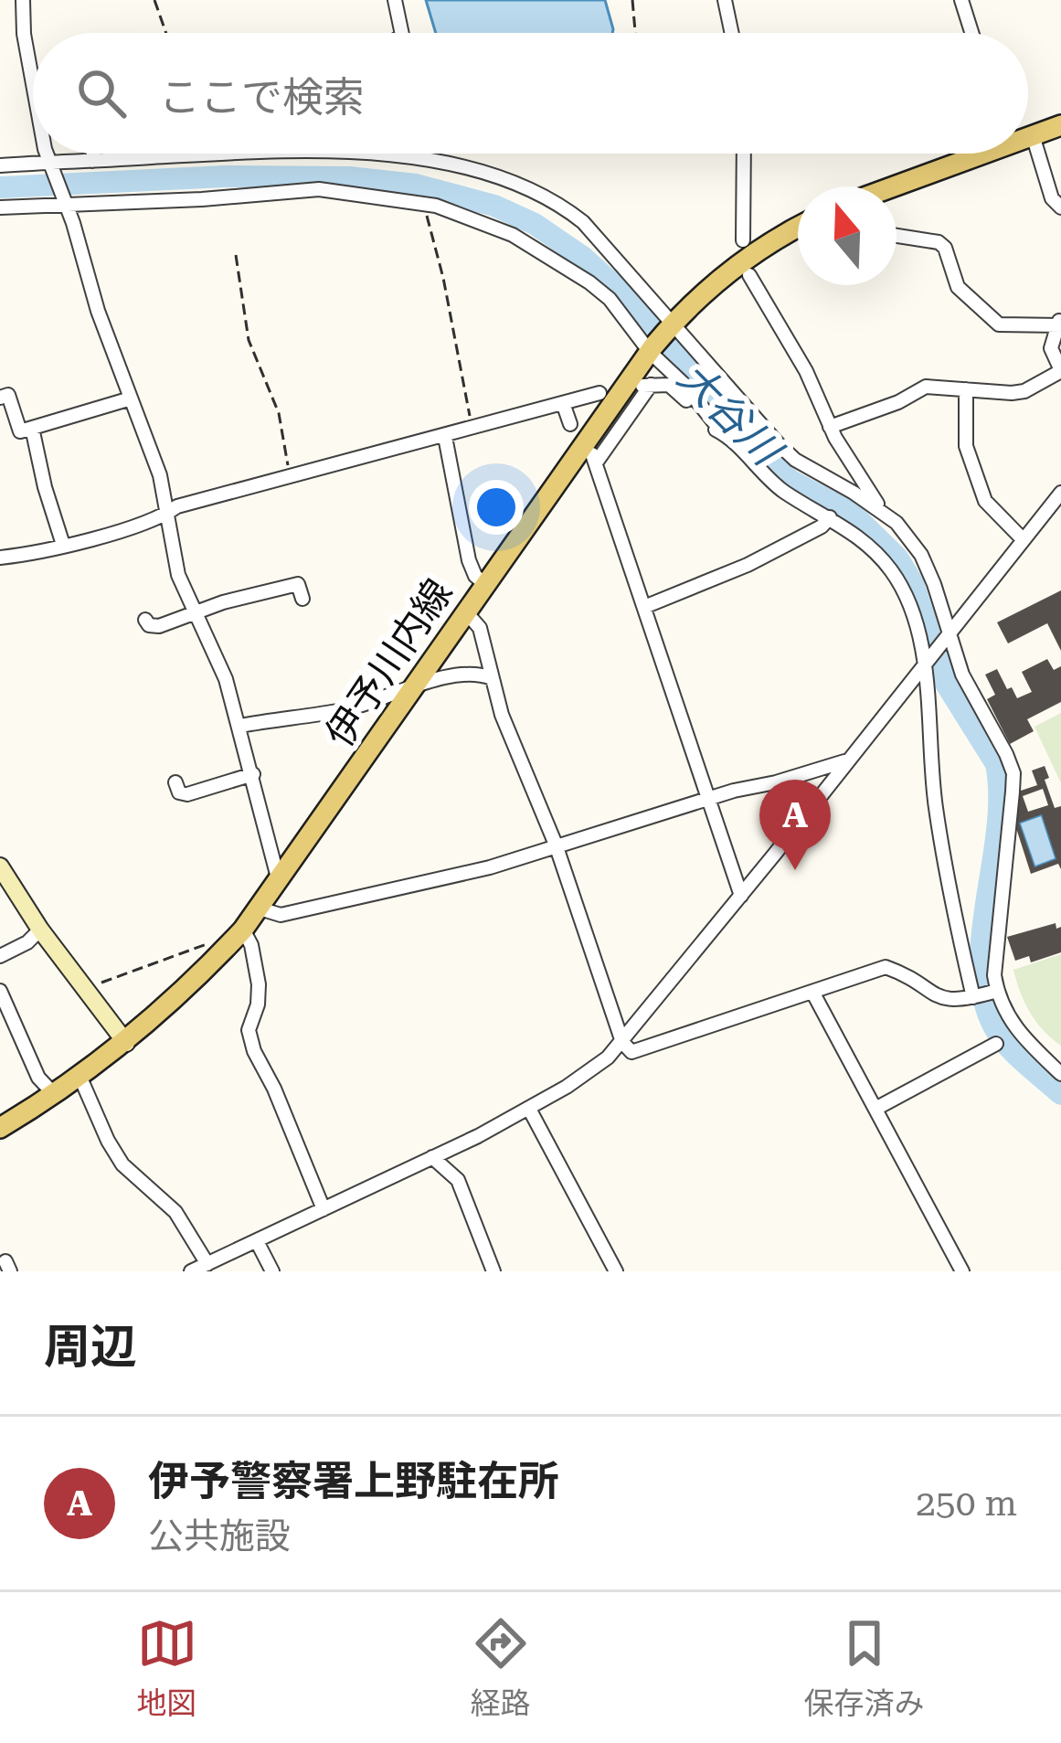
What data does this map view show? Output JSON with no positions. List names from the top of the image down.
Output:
{
  "streets": {
    "main road": ["伊予川内線"]
  },
  "water": ["大谷川"],
  "north": "top",
  "page": {
    "search": "ここで検索",
    "pins": "A",
    "heading": "周辺",
    "list": [
      {
        "mark": "A",
        "name": "伊予警察署上野駐在所",
        "note": "公共施設",
        "value": "250 m"
      }
    ],
    "nav": ["地図", "経路", "保存済み"]
  }
}
